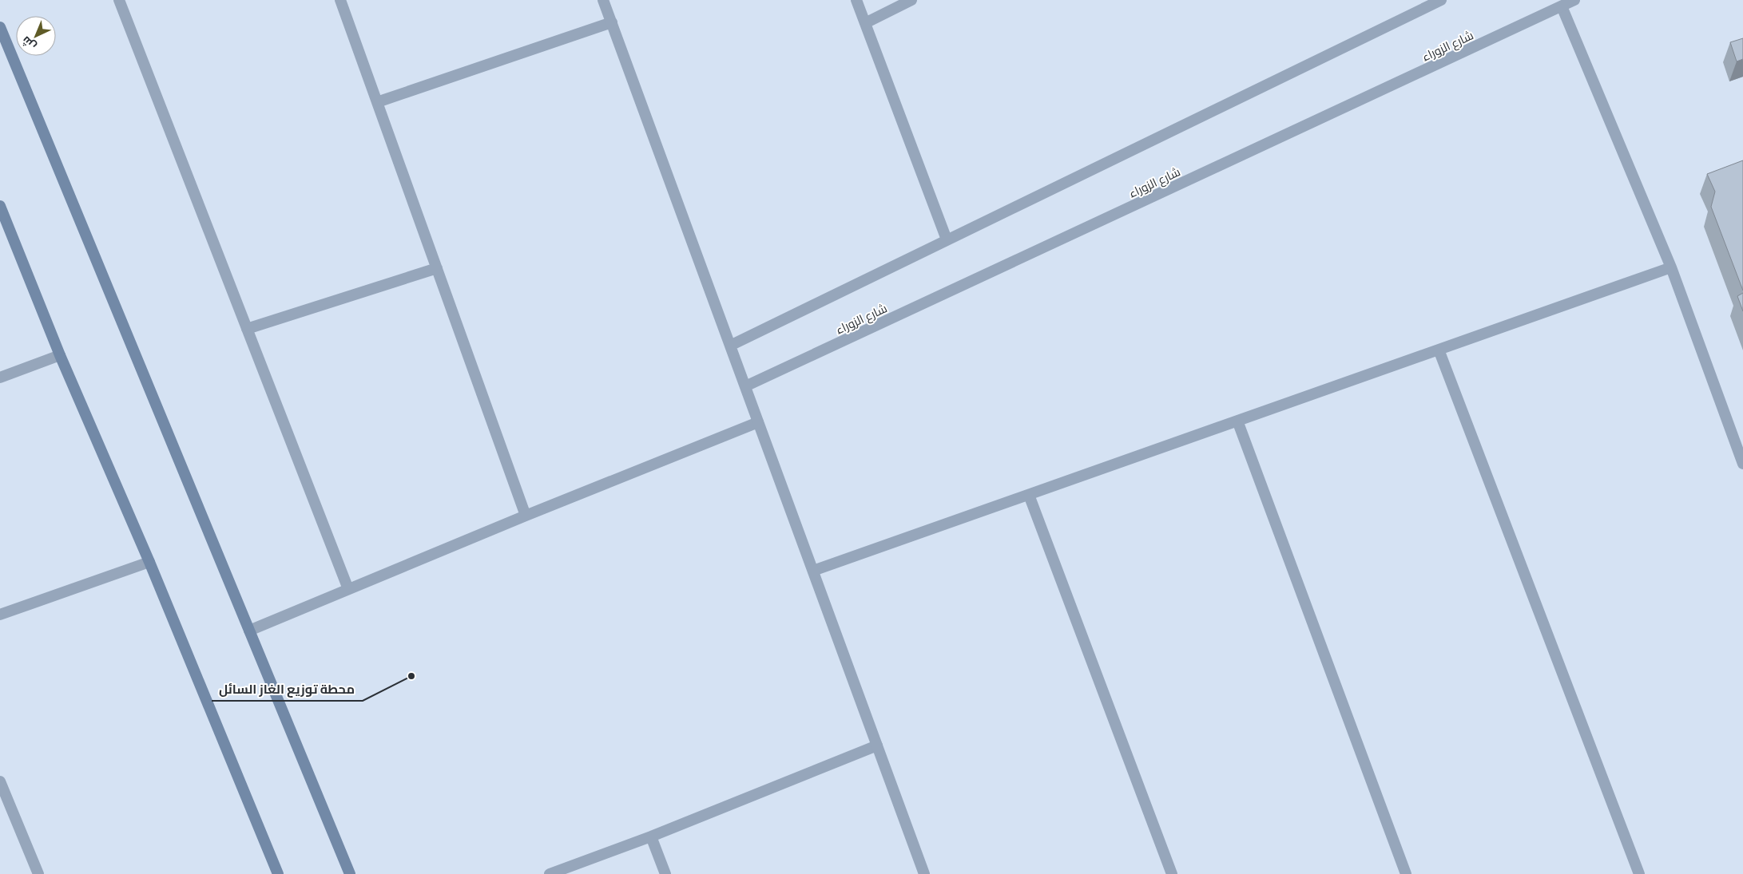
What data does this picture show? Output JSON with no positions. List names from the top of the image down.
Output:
{
  "streets": {
    "street": ["شارع الزوراء"]
  },
  "places": ["محطة توزيع الغاز السائل"],
  "north": "bottom left"
}
